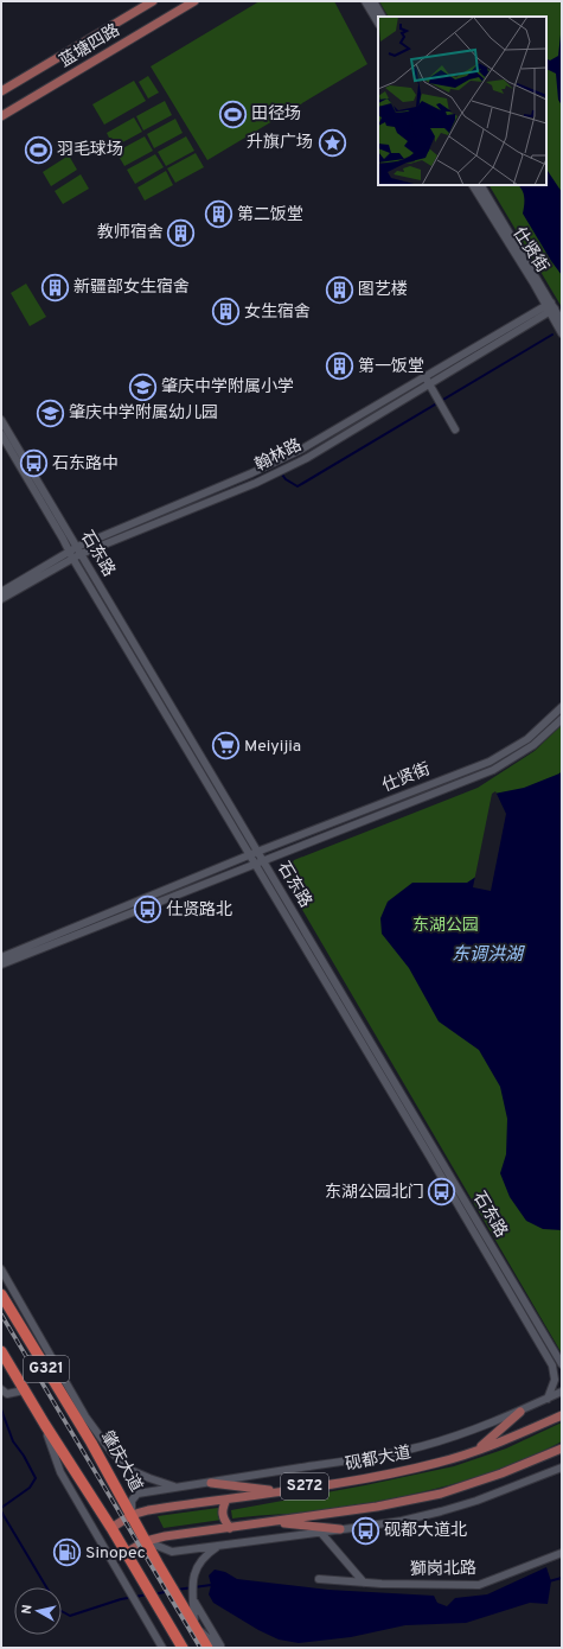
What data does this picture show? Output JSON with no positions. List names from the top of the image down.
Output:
{
  "streets": {
    "highway": ["G321", "肇庆大道"],
    "main road": ["蓝塘四路", "砚都大道", "S272"],
    "street": [
      "仕贤街",
      "翰林路",
      "石东路",
      "獅岗北路"
    ]
  },
  "crossings": [
    ["仕贤街", "翰林路"],
    ["仕贤街", "石东路"],
    ["翰林路", "石东路"],
    ["G321", "砚都大道"],
    ["G321", "S272"],
    ["砚都大道", "肇庆大道"],
    ["肇庆大道", "S272"]
  ],
  "water": ["东调洪湖"],
  "parks": ["东湖公园"],
  "places": {
    "sports": ["田径场", "羽毛球场"],
    "place": ["升旗广场"],
    "building": [
      "第二饭堂",
      "教师宿舍",
      "新疆部女生宿舍",
      "图艺楼",
      "女生宿舍",
      "第一饭堂"
    ],
    "school or university": ["肇庆中学附属小学", "肇庆中学附属幼儿园"],
    "bus stop": [
      "石东路中",
      "仕贤路北",
      "东湖公园北门",
      "砚都大道北"
    ],
    "supermarket": ["Meiyijia"],
    "fuel station": ["Sinopec"]
  },
  "north": "left"
}
